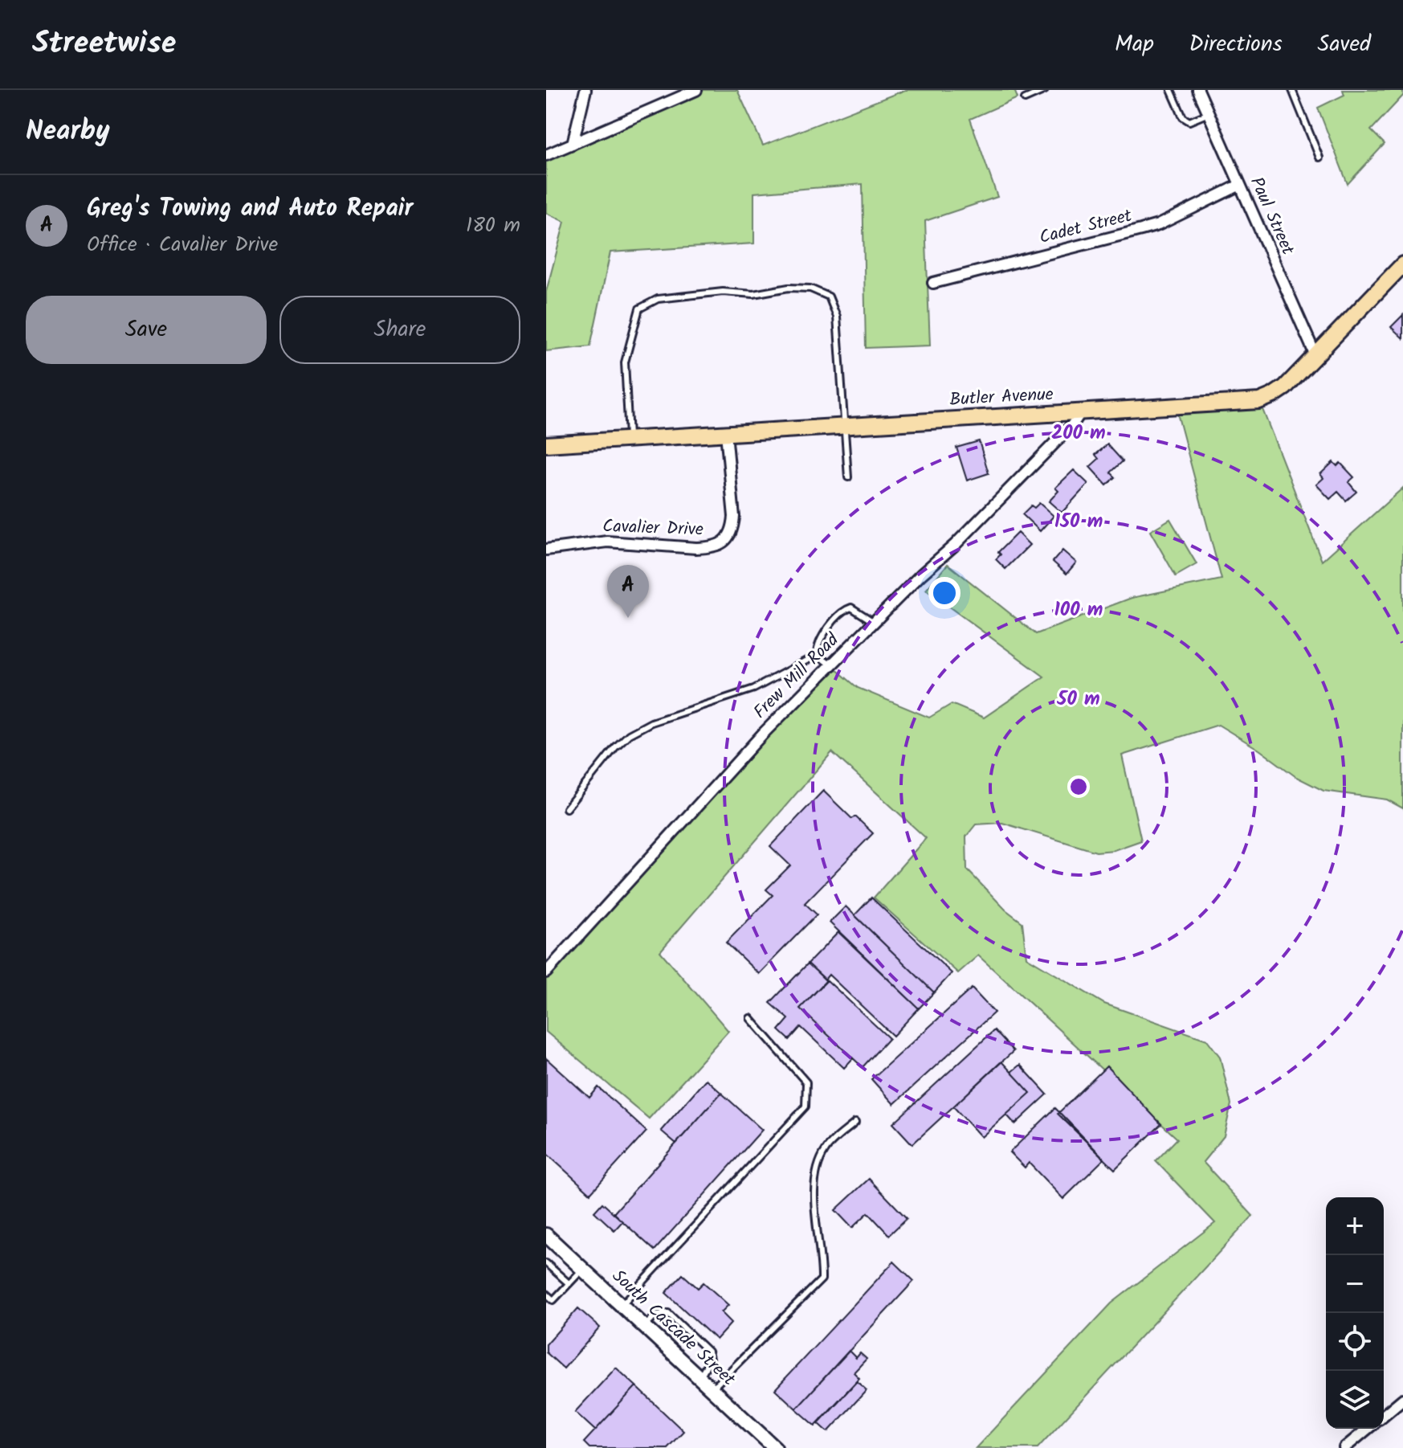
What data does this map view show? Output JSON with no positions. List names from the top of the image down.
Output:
{
  "streets": {
    "main road": ["Butler Avenue"],
    "street": [
      "Paul Street",
      "Cadet Street",
      "Cavalier Drive",
      "Frew Mill Road",
      "South Cascade Street"
    ]
  },
  "crossings": [
    ["Paul Street", "Cadet Street"],
    ["Paul Street", "Butler Avenue"],
    ["Butler Avenue", "Cavalier Drive"],
    ["Butler Avenue", "Frew Mill Road"]
  ],
  "page": {
    "header": "Streetwise",
    "nav": ["Map", "Directions", "Saved"],
    "heading": "Nearby",
    "list": [
      {
        "mark": "A",
        "name": "Greg's Towing and Auto Repair",
        "note": "Office · Cavalier Drive",
        "value": "180 m"
      }
    ],
    "buttons": ["Save", "Share"],
    "pins": "A",
    "map_buttons": ["+", "−"]
  },
  "rings": [
    "200 m",
    "150 m",
    "100 m",
    "50 m"
  ]
}
